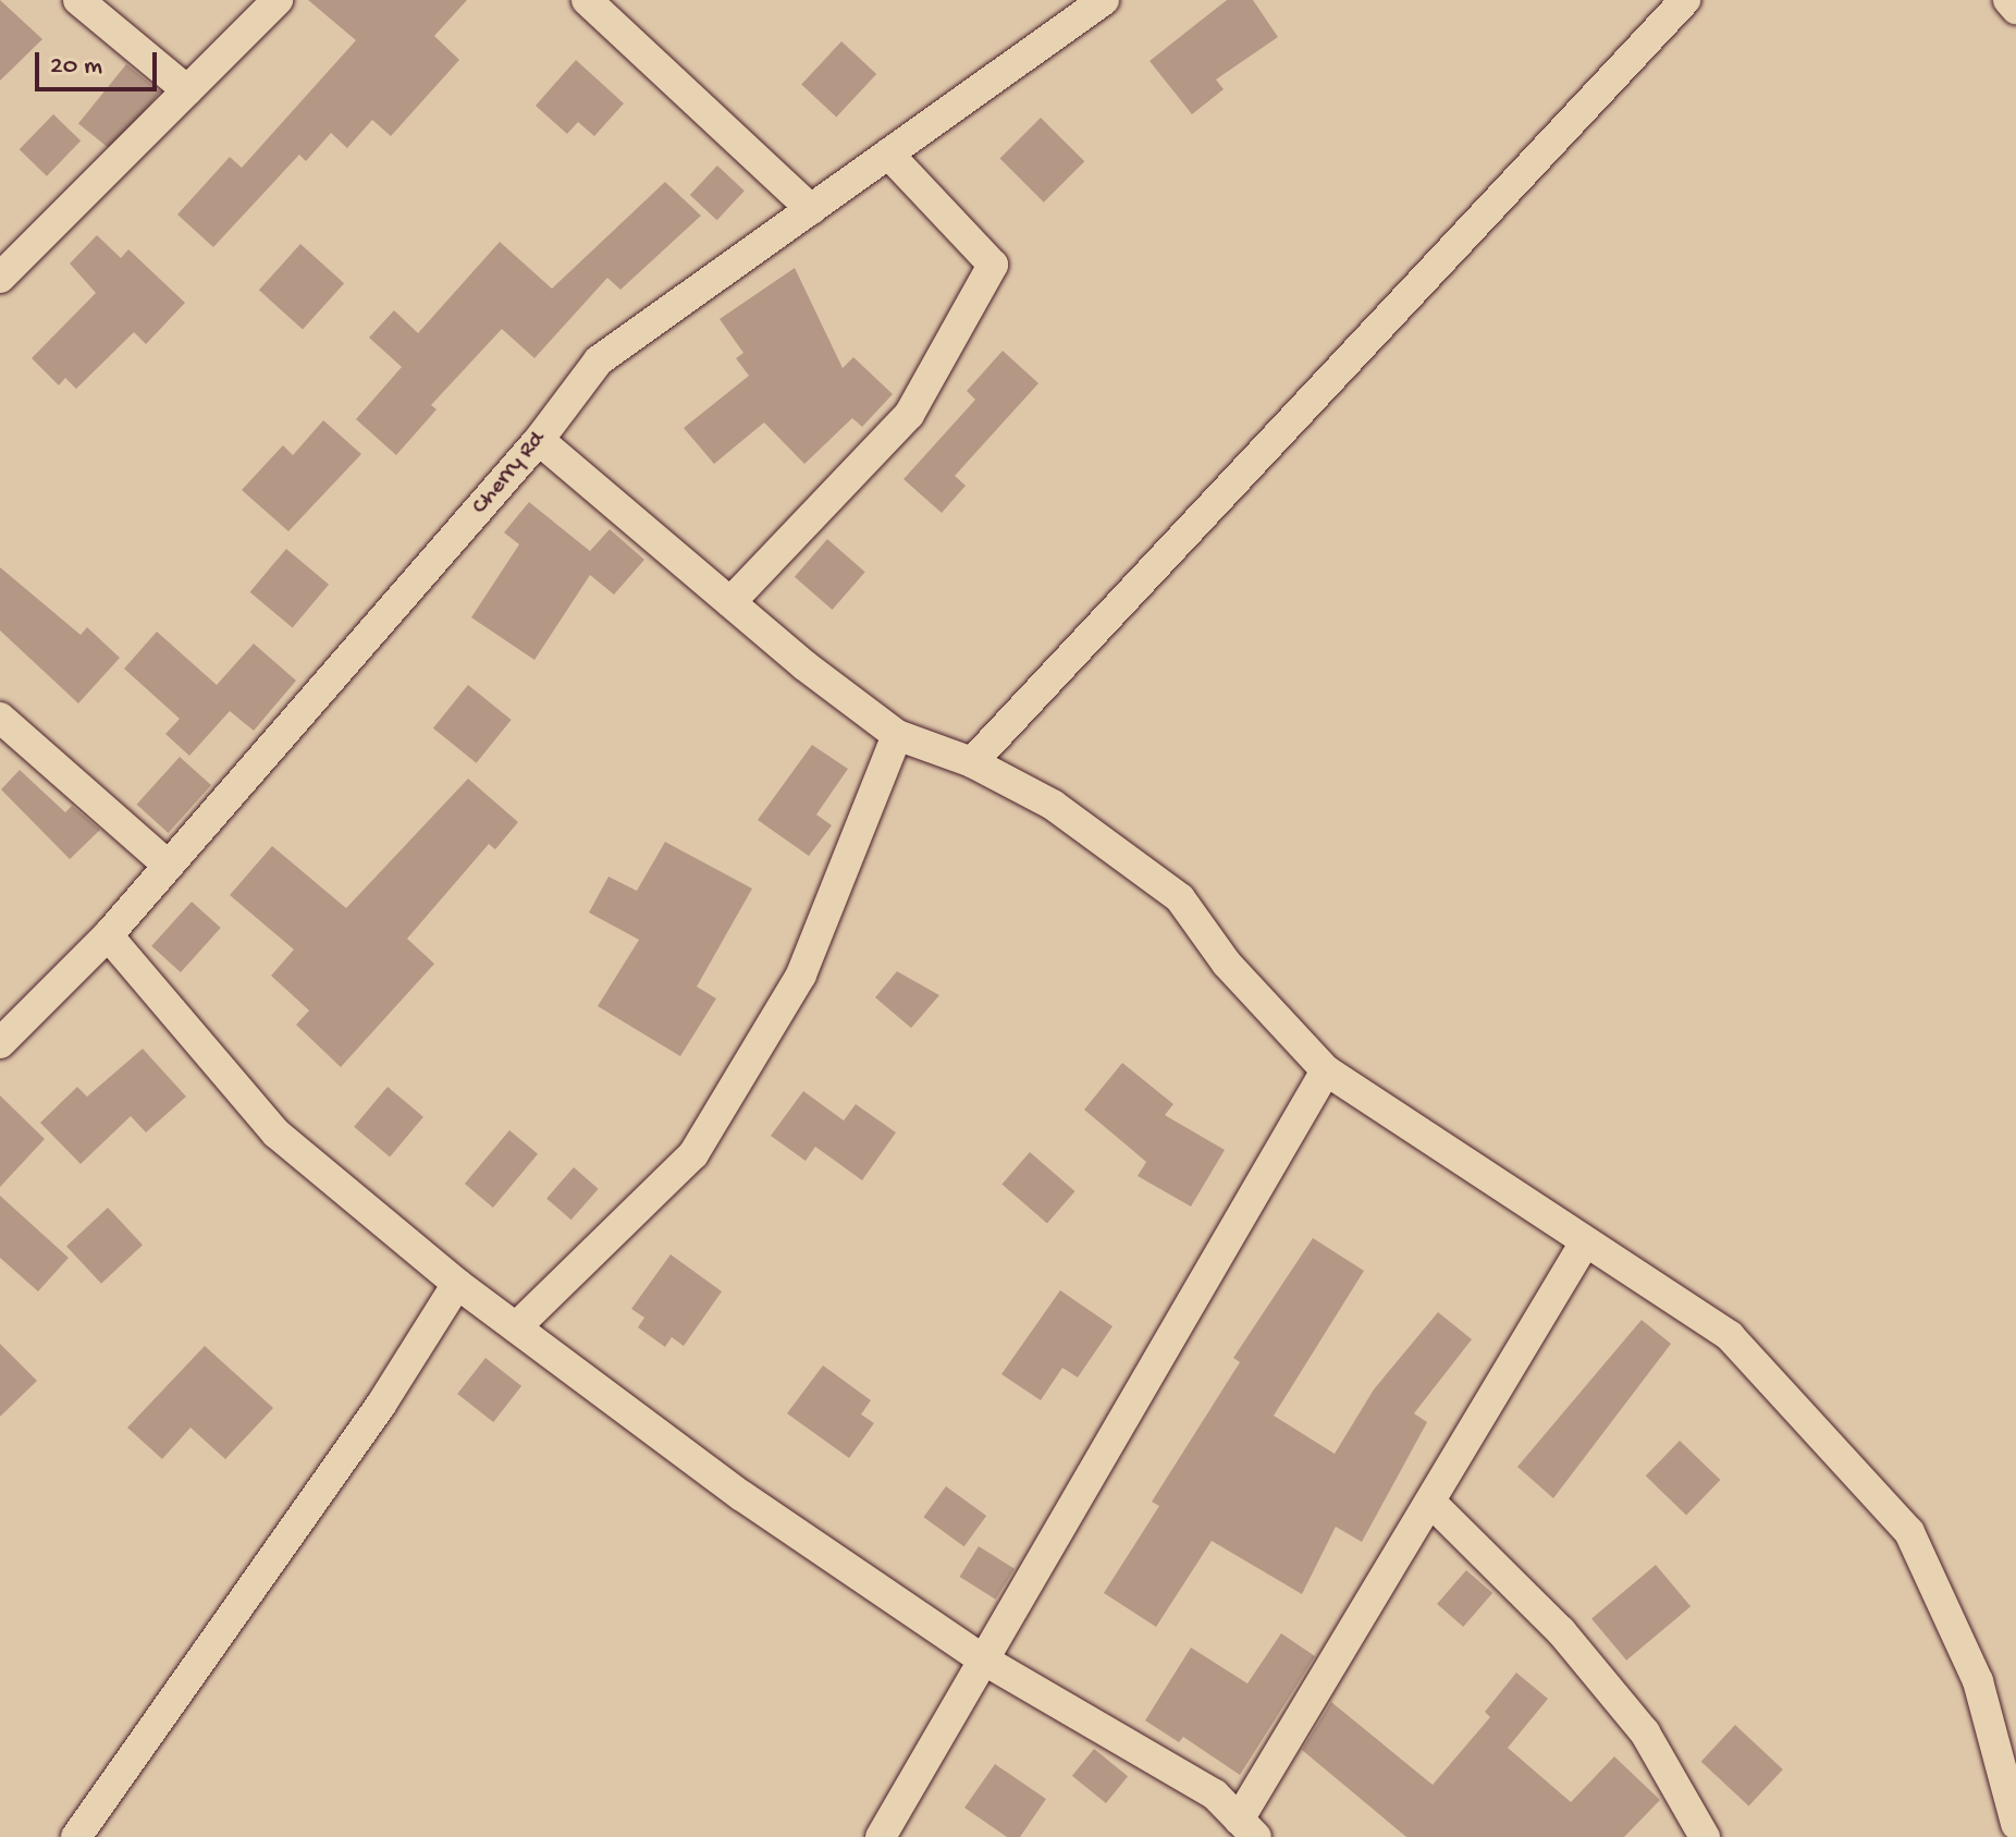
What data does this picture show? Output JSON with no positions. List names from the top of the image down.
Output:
{
  "streets": {
    "street": ["Cherry Rd"]
  },
  "scale_bar": "20 m"
}
